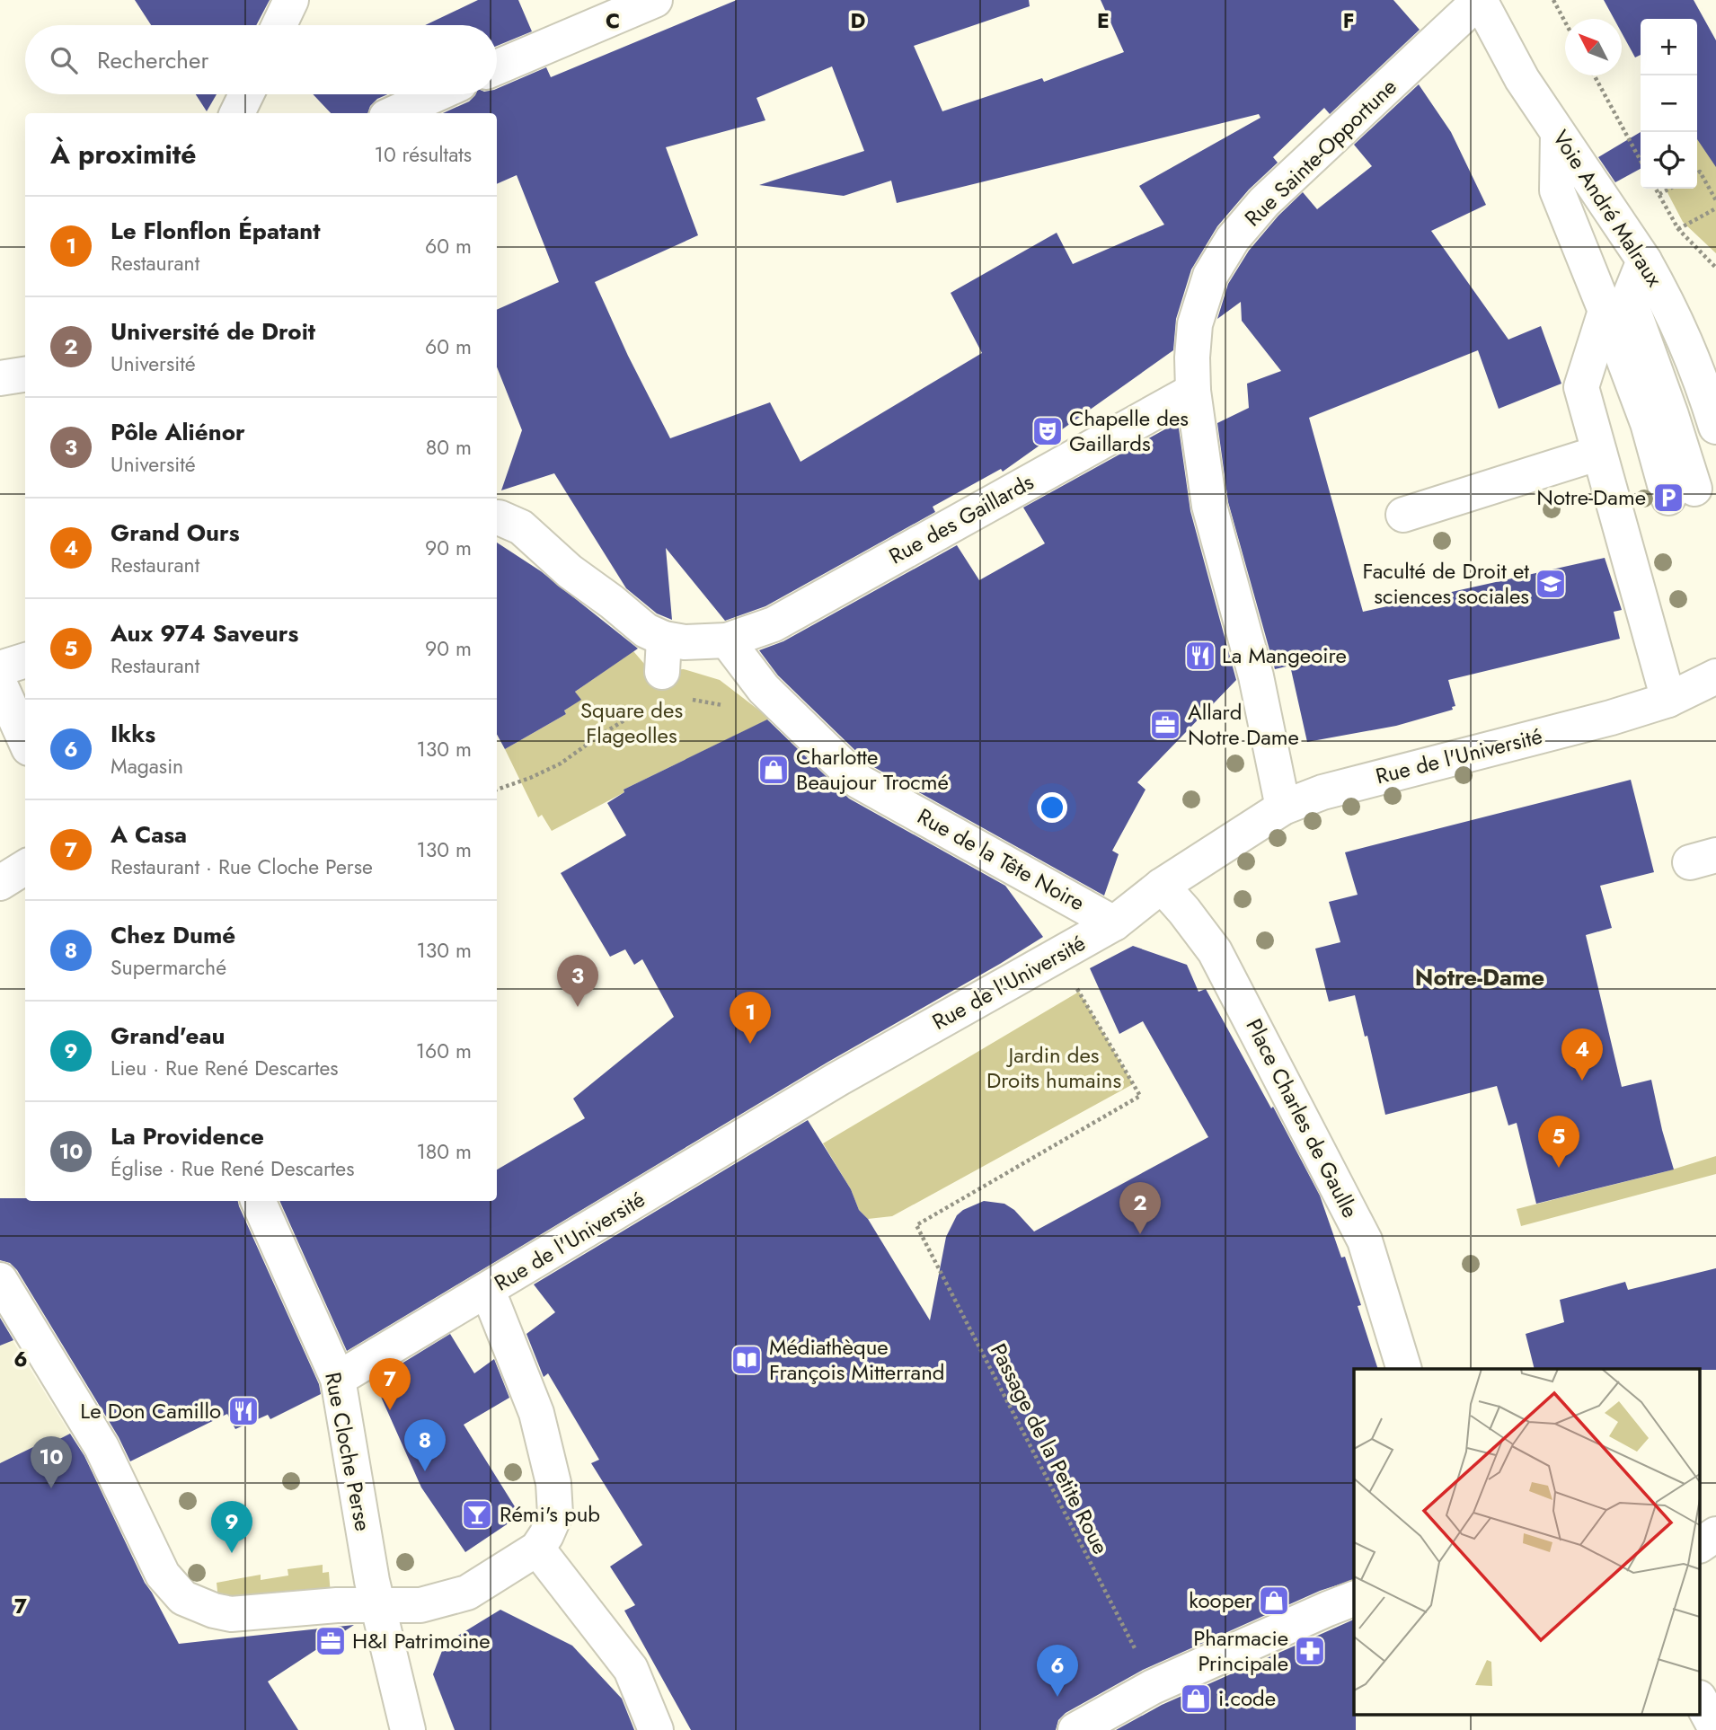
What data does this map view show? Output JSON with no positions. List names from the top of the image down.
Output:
{
  "streets": {
    "street": [
      "Rue Sainte-Opportune",
      "Voie André Malraux",
      "Rue des Gaillards",
      "Rue de l'Université",
      "Rue de la Tête Noire",
      "Place Charles de Gaulle",
      "Rue Cloche Perse"
    ],
    "path": ["Passage de la Petite Roue"]
  },
  "crossings": [
    ["Rue Sainte-Opportune", "Voie André Malraux"],
    ["Rue Sainte-Opportune", "Rue des Gaillards"],
    ["Rue Sainte-Opportune", "Rue de l'Université"],
    ["Rue des Gaillards", "Rue de la Tête Noire"],
    ["Rue de l'Université", "Rue de la Tête Noire"],
    ["Rue de l'Université", "Place Charles de Gaulle"],
    ["Rue de l'Université", "Passage de la Petite Roue"],
    ["Rue de l'Université", "Rue Cloche Perse"]
  ],
  "districts": ["Notre-Dame"],
  "parks": ["Square des Flageolles", "Jardin des Droits humains"],
  "places": {
    "theatre": ["Chapelle des Gaillards"],
    "parking": ["Notre-Dame"],
    "school or university": ["Faculté de Droit et sciences sociales"],
    "restaurant": ["La Mangeoire", "Le Don Camillo"],
    "office": ["Allard Notre Dame", "H&I Patrimoine"],
    "shop": ["Charlotte Beaujour Trocmé", "kooper", "i.code"],
    "library": ["Médiathèque François Mitterrand"],
    "bar": ["Rémi's pub"],
    "pharmacy": ["Pharmacie Principale"]
  },
  "north": "top left",
  "page": {
    "map_buttons": ["+", "−"],
    "search": "Rechercher",
    "heading": ["À proximité", "10 résultats"],
    "list": [
      {
        "mark": "1",
        "name": "Le Flonflon Épatant",
        "note": "Restaurant",
        "value": "60 m"
      },
      {
        "mark": "2",
        "name": "Université de Droit",
        "note": "Université",
        "value": "60 m"
      },
      {
        "mark": "3",
        "name": "Pôle Aliénor",
        "note": "Université",
        "value": "80 m"
      },
      {
        "mark": "4",
        "name": "Grand Ours",
        "note": "Restaurant",
        "value": "90 m"
      },
      {
        "mark": "5",
        "name": "Aux 974 Saveurs",
        "note": "Restaurant",
        "value": "90 m"
      },
      {
        "mark": "6",
        "name": "Ikks",
        "note": "Magasin",
        "value": "130 m"
      },
      {
        "mark": "7",
        "name": "A Casa",
        "note": "Restaurant · Rue Cloche Perse",
        "value": "130 m"
      },
      {
        "mark": "8",
        "name": "Chez Dumé",
        "note": "Supermarché",
        "value": "130 m"
      },
      {
        "mark": "9",
        "name": "Grand'eau",
        "note": "Lieu · Rue René Descartes",
        "value": "160 m"
      },
      {
        "mark": "10",
        "name": "La Providence",
        "note": "Église · Rue René Descartes",
        "value": "180 m"
      }
    ],
    "pins": [
      "3",
      "1",
      "4",
      "5",
      "2",
      "7",
      "8",
      "10",
      "9",
      "6"
    ]
  },
  "grid": {
    "columns": [
      "C",
      "D",
      "E",
      "F"
    ],
    "rows": ["6", "7"]
  }
}
